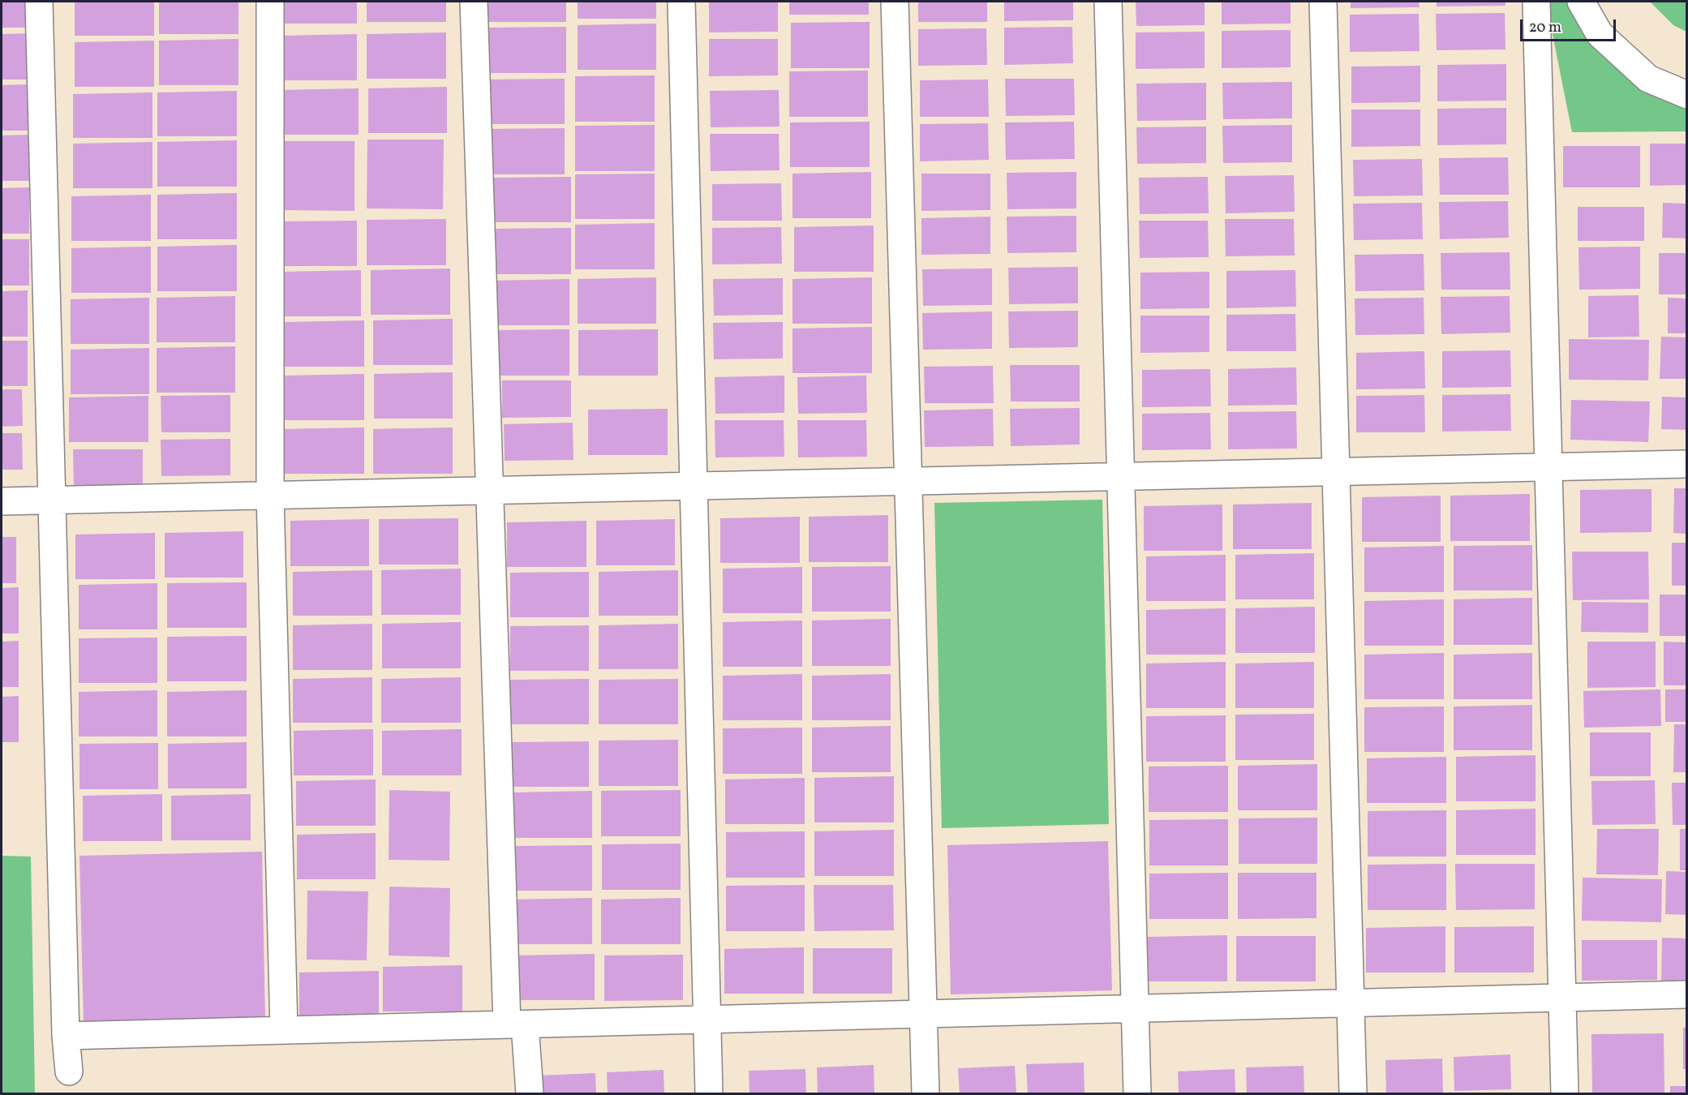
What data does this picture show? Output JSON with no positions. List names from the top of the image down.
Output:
{
  "scale_bar": "20 m"
}
